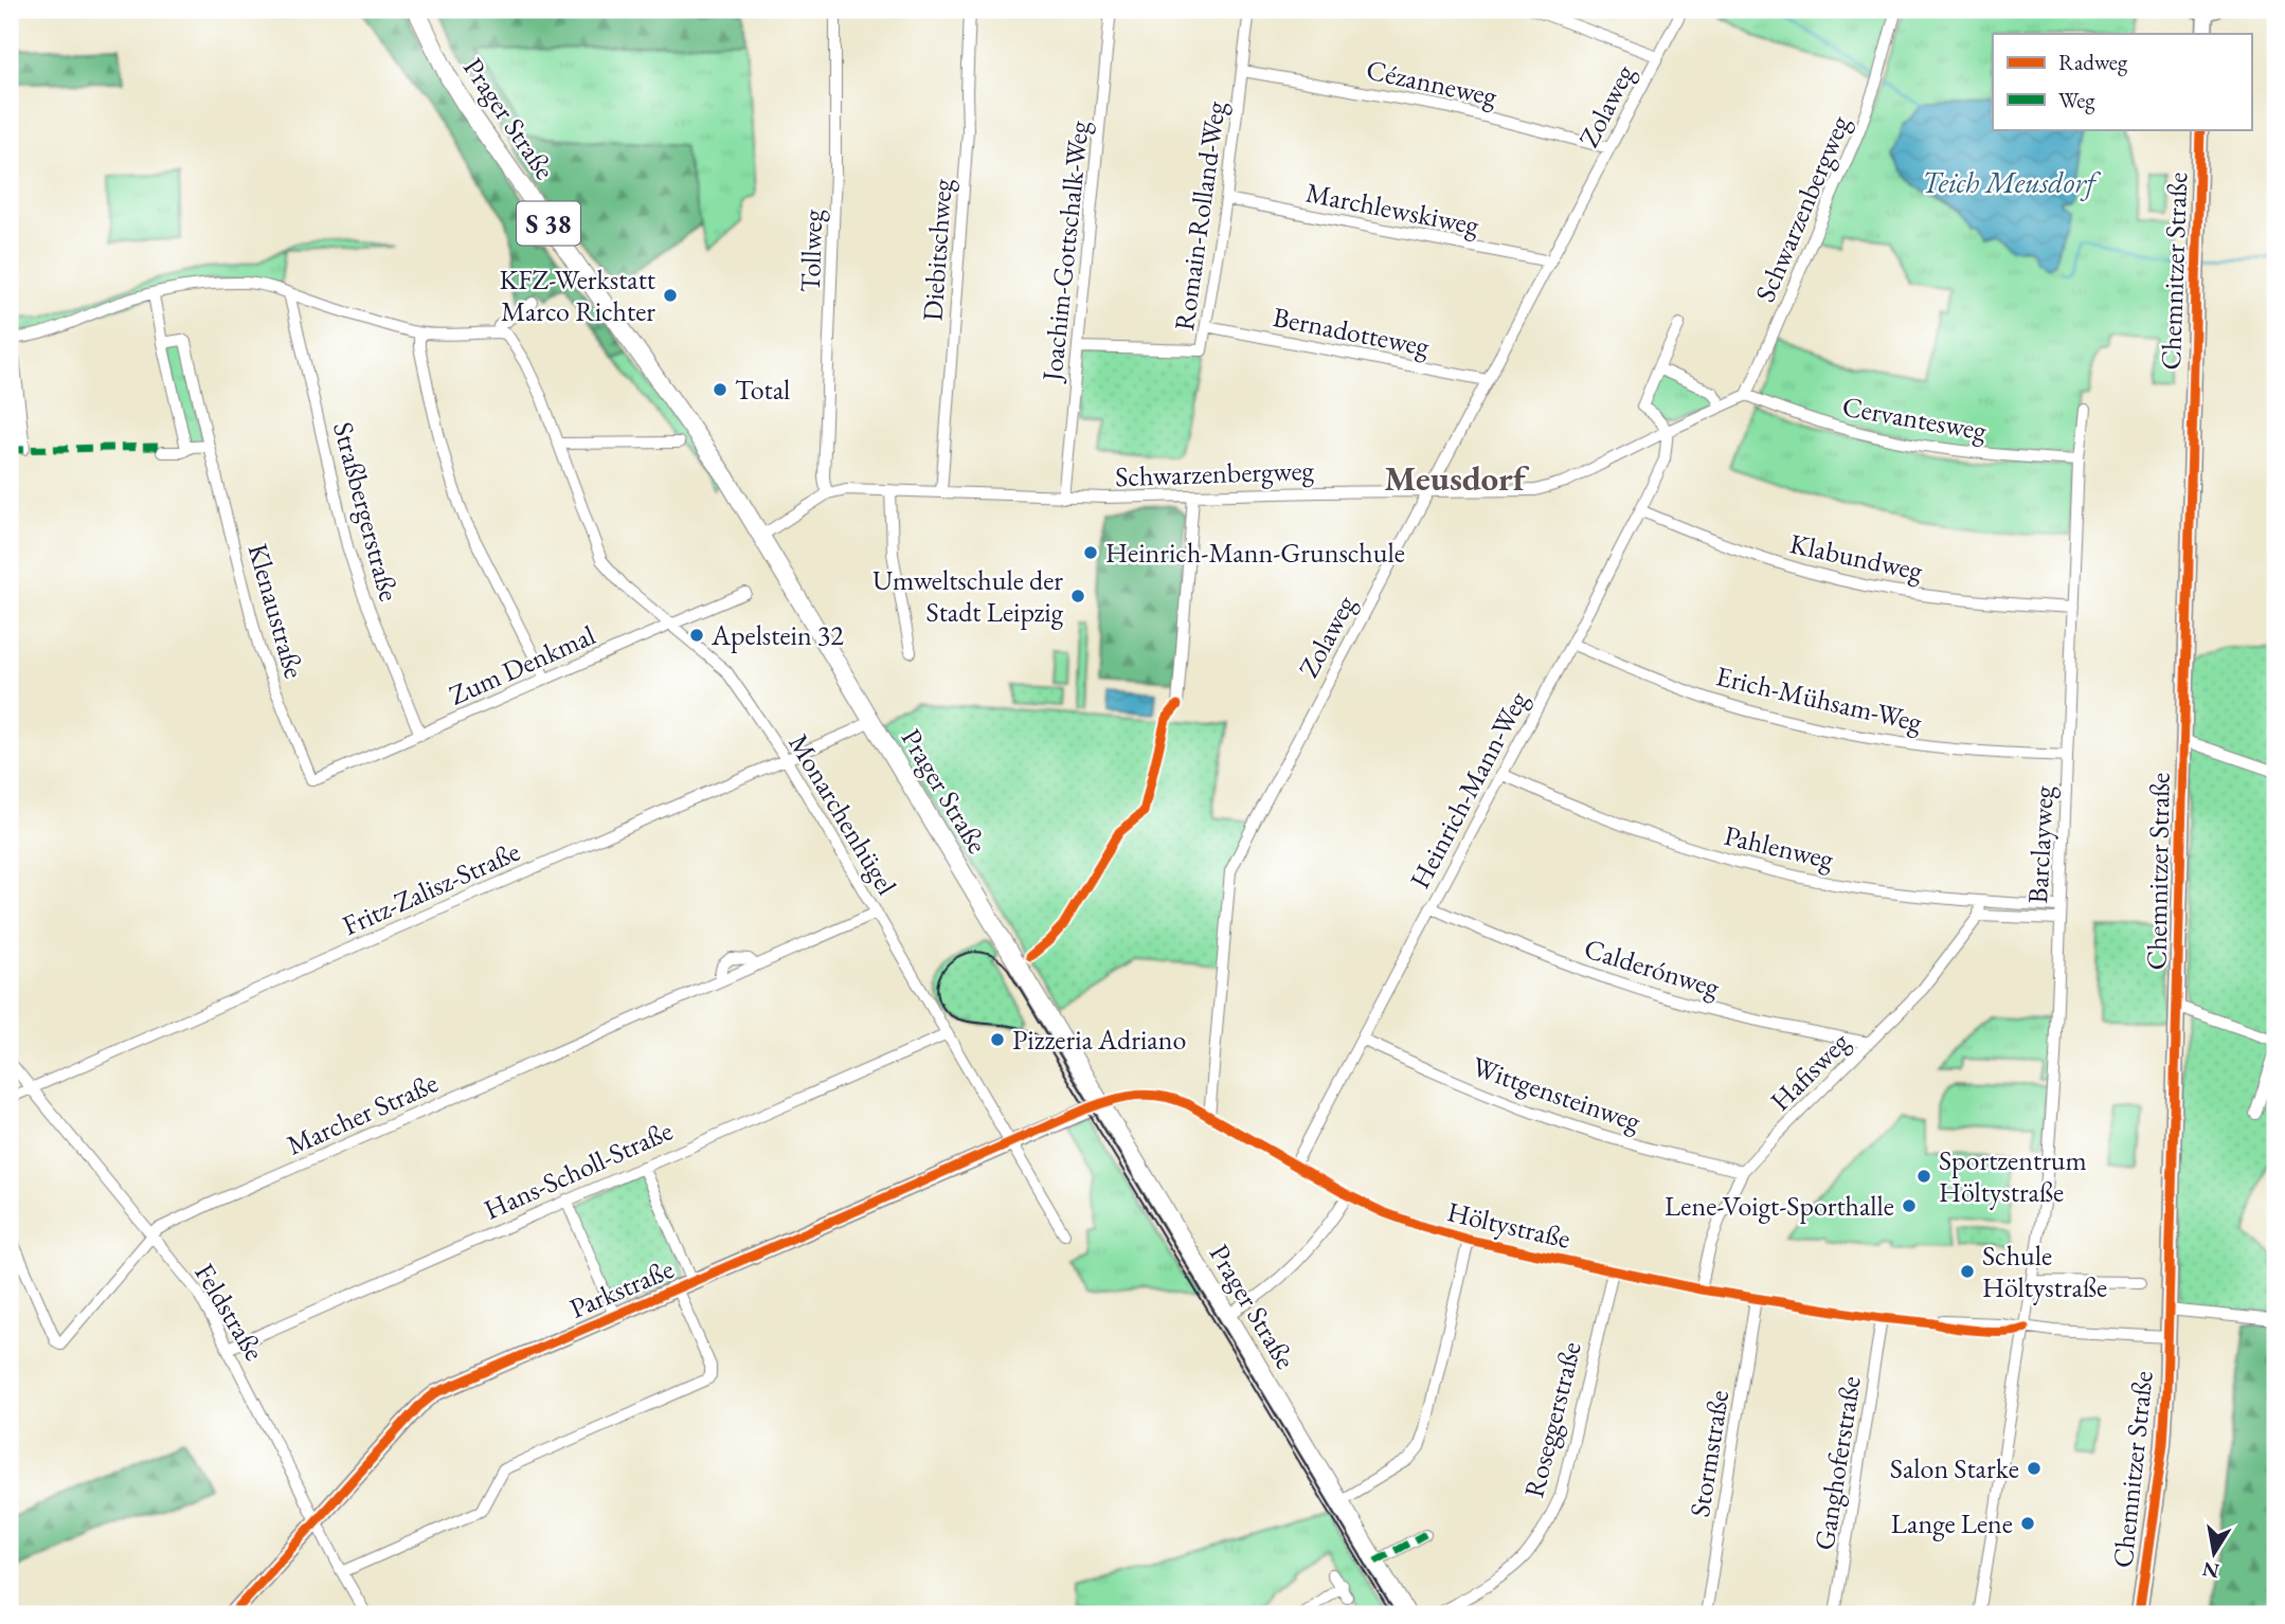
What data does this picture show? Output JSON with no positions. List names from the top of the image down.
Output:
{
  "streets": {
    "main road": [
      "Prager Straße",
      "S 38",
      "Chemnitzer Straße",
      "Parkstraße"
    ],
    "street": [
      "Cézanneweg",
      "Zolaweg",
      "Marchlewskiweg",
      "Schwarzenbergweg",
      "Romain-Rolland-Weg",
      "Diebitschweg",
      "Tollweg",
      "Joachim-Gottschalk-Weg",
      "Bernadotteweg",
      "Cervantesweg",
      "Straßbergerstraße",
      "Klabundweg",
      "Klenaustraße",
      "Zum Denkmal",
      "Erich-Mühsam-Weg",
      "Heinrich-Mann-Weg",
      "Monarchenhügel",
      "Barclayweg",
      "Pahlenweg",
      "Fritz-Zalisz-Straße",
      "Calderónweg",
      "Hafisweg",
      "Wittgensteinweg",
      "Marcher Straße",
      "Hans-Scholl-Straße",
      "Höltystraße",
      "Feldstraße",
      "Roseggerstraße",
      "Stormstraße",
      "Ganghoferstraße"
    ]
  },
  "crossings": [
    ["Cézanneweg", "Zolaweg"],
    ["Cézanneweg", "Romain-Rolland-Weg"],
    ["Zolaweg", "Marchlewskiweg"],
    ["Zolaweg", "Schwarzenbergweg"],
    ["Zolaweg", "Bernadotteweg"],
    ["Zolaweg", "Höltystraße"],
    ["Prager Straße", "Schwarzenbergweg"],
    ["Prager Straße", "Fritz-Zalisz-Straße"],
    ["Prager Straße", "Höltystraße"],
    ["Prager Straße", "Parkstraße"],
    ["Marchlewskiweg", "Romain-Rolland-Weg"],
    ["Schwarzenbergweg", "Diebitschweg"],
    ["Schwarzenbergweg", "Tollweg"],
    ["Schwarzenbergweg", "Joachim-Gottschalk-Weg"],
    ["Schwarzenbergweg", "Cervantesweg"],
    ["Schwarzenbergweg", "Heinrich-Mann-Weg"],
    ["Romain-Rolland-Weg", "Joachim-Gottschalk-Weg"],
    ["Romain-Rolland-Weg", "Bernadotteweg"],
    ["Chemnitzer Straße", "Höltystraße"],
    ["Cervantesweg", "Barclayweg"],
    ["Straßbergerstraße", "Zum Denkmal"],
    ["Klabundweg", "Heinrich-Mann-Weg"],
    ["Klabundweg", "Barclayweg"],
    ["Klenaustraße", "Zum Denkmal"],
    ["Zum Denkmal", "Monarchenhügel"],
    ["Erich-Mühsam-Weg", "Heinrich-Mann-Weg"],
    ["Erich-Mühsam-Weg", "Barclayweg"],
    ["Heinrich-Mann-Weg", "Pahlenweg"],
    ["Heinrich-Mann-Weg", "Calderónweg"],
    ["Heinrich-Mann-Weg", "Wittgensteinweg"],
    ["Heinrich-Mann-Weg", "Höltystraße"],
    ["Monarchenhügel", "Fritz-Zalisz-Straße"],
    ["Monarchenhügel", "Marcher Straße"],
    ["Monarchenhügel", "Hans-Scholl-Straße"],
    ["Monarchenhügel", "Parkstraße"],
    ["Barclayweg", "Pahlenweg"],
    ["Barclayweg", "Höltystraße"],
    ["Fritz-Zalisz-Straße", "Feldstraße"],
    ["Calderónweg", "Hafisweg"],
    ["Hafisweg", "Wittgensteinweg"],
    ["Hafisweg", "Höltystraße"],
    ["Marcher Straße", "Feldstraße"],
    ["Hans-Scholl-Straße", "Feldstraße"],
    ["Höltystraße", "Parkstraße"],
    ["Höltystraße", "Roseggerstraße"],
    ["Höltystraße", "Stormstraße"],
    ["Höltystraße", "Ganghoferstraße"],
    ["Parkstraße", "Feldstraße"]
  ],
  "districts": ["Meusdorf"],
  "water": ["Teich Meusdorf"],
  "places": [
    "KFZ-Werkstatt Marco Richter",
    "Total",
    "Heinrich-Mann-Grunschule",
    "Umweltschule der Stadt Leipzig",
    "Apelstein 32",
    "Pizzeria Adriano",
    "Sportzentrum Höltystraße",
    "Lene-Voigt-Sporthalle",
    "Schule Höltystraße",
    "Salon Starke",
    "Lange Lene"
  ],
  "legend": ["Radweg", "Weg"],
  "north": "bottom"
}
